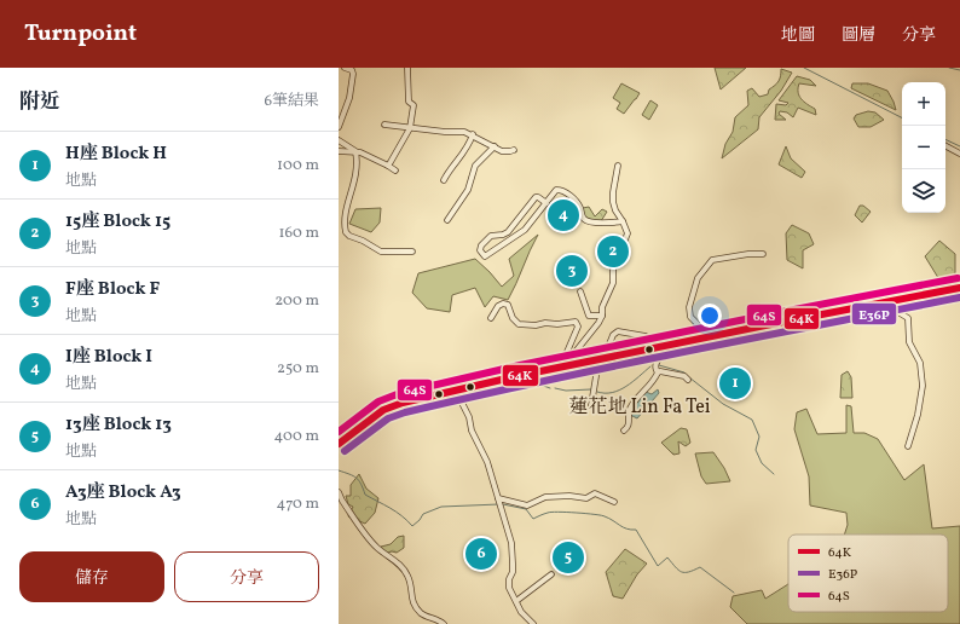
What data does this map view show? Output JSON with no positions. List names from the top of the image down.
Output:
{
  "districts": ["蓮花地 Lin Fa Tei"],
  "lines": ["transit line 64S", "transit line 64K", "transit line E36P"],
  "legend": ["64K", "E36P", "64S"],
  "page": {
    "header": "Turnpoint",
    "nav": ["地圖", "圖層", "分享"],
    "heading": ["附近", "6筆結果"],
    "map_buttons": ["+", "−"],
    "list": [
      {
        "mark": "1",
        "name": "H座 Block H",
        "note": "地點",
        "value": "100 m"
      },
      {
        "mark": "2",
        "name": "15座 Block 15",
        "note": "地點",
        "value": "160 m"
      },
      {
        "mark": "3",
        "name": "F座 Block F",
        "note": "地點",
        "value": "200 m"
      },
      {
        "mark": "4",
        "name": "I座 Block I",
        "note": "地點",
        "value": "250 m"
      },
      {
        "mark": "5",
        "name": "13座 Block 13",
        "note": "地點",
        "value": "400 m"
      },
      {
        "mark": "6",
        "name": "A3座 Block A3",
        "note": "地點",
        "value": "470 m"
      }
    ],
    "pins": [
      "4",
      "2",
      "3",
      "1",
      "6",
      "5"
    ],
    "buttons": ["儲存", "分享"]
  }
}
